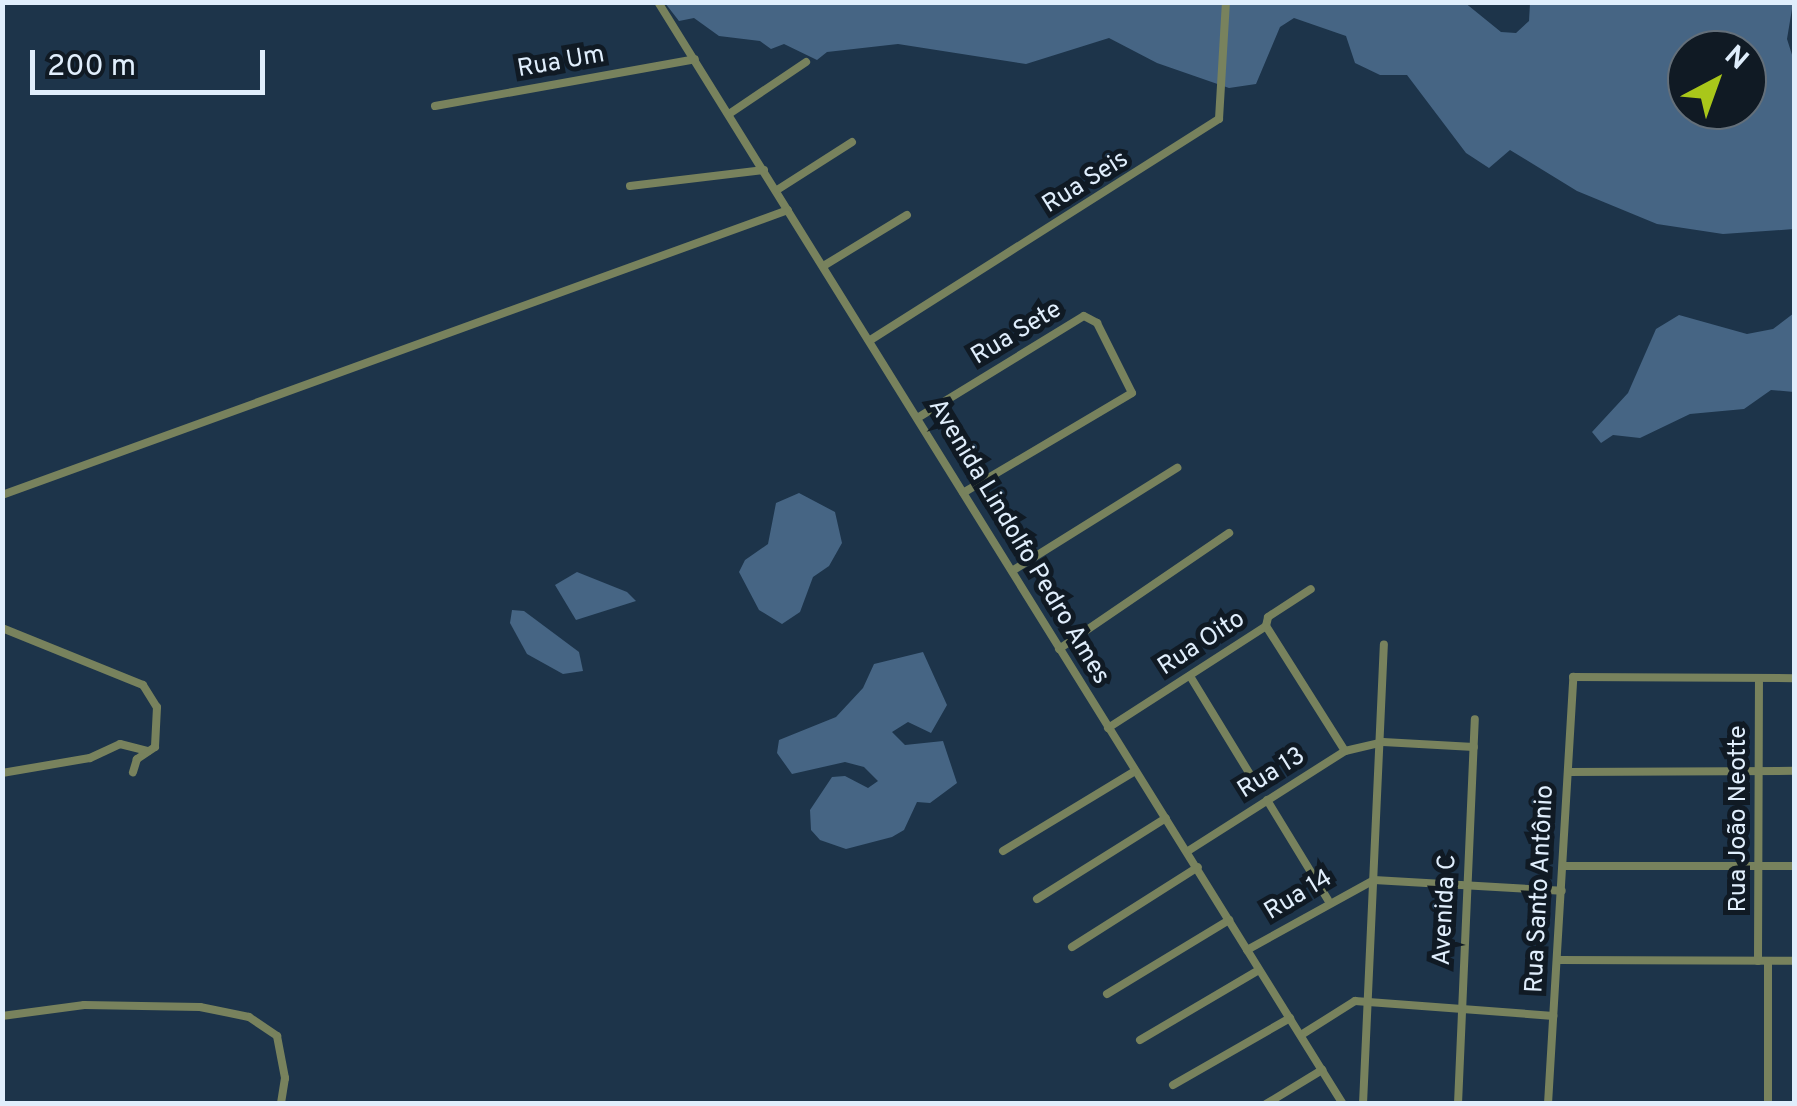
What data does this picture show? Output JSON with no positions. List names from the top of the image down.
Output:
{
  "streets": {
    "street": [
      "Rua Um",
      "Rua Seis",
      "Rua Sete",
      "Avenida Lindolfo Pedro Ames",
      "Rua Oito",
      "Rua 13",
      "Rua João Neotte",
      "Rua Santo Antônio",
      "Rua 14",
      "Avenida C"
    ]
  },
  "crossings": [
    ["Rua Um", "Avenida Lindolfo Pedro Ames"],
    ["Rua Seis", "Avenida Lindolfo Pedro Ames"],
    ["Rua Sete", "Avenida Lindolfo Pedro Ames"],
    ["Avenida Lindolfo Pedro Ames", "Rua Oito"],
    ["Avenida Lindolfo Pedro Ames", "Rua 13"],
    ["Avenida Lindolfo Pedro Ames", "Rua 14"],
    ["Rua 13", "Avenida C"],
    ["Rua João Neotte", "Rua Santo Antônio"]
  ],
  "scale_bar": "200 m",
  "north": "top right"
}
